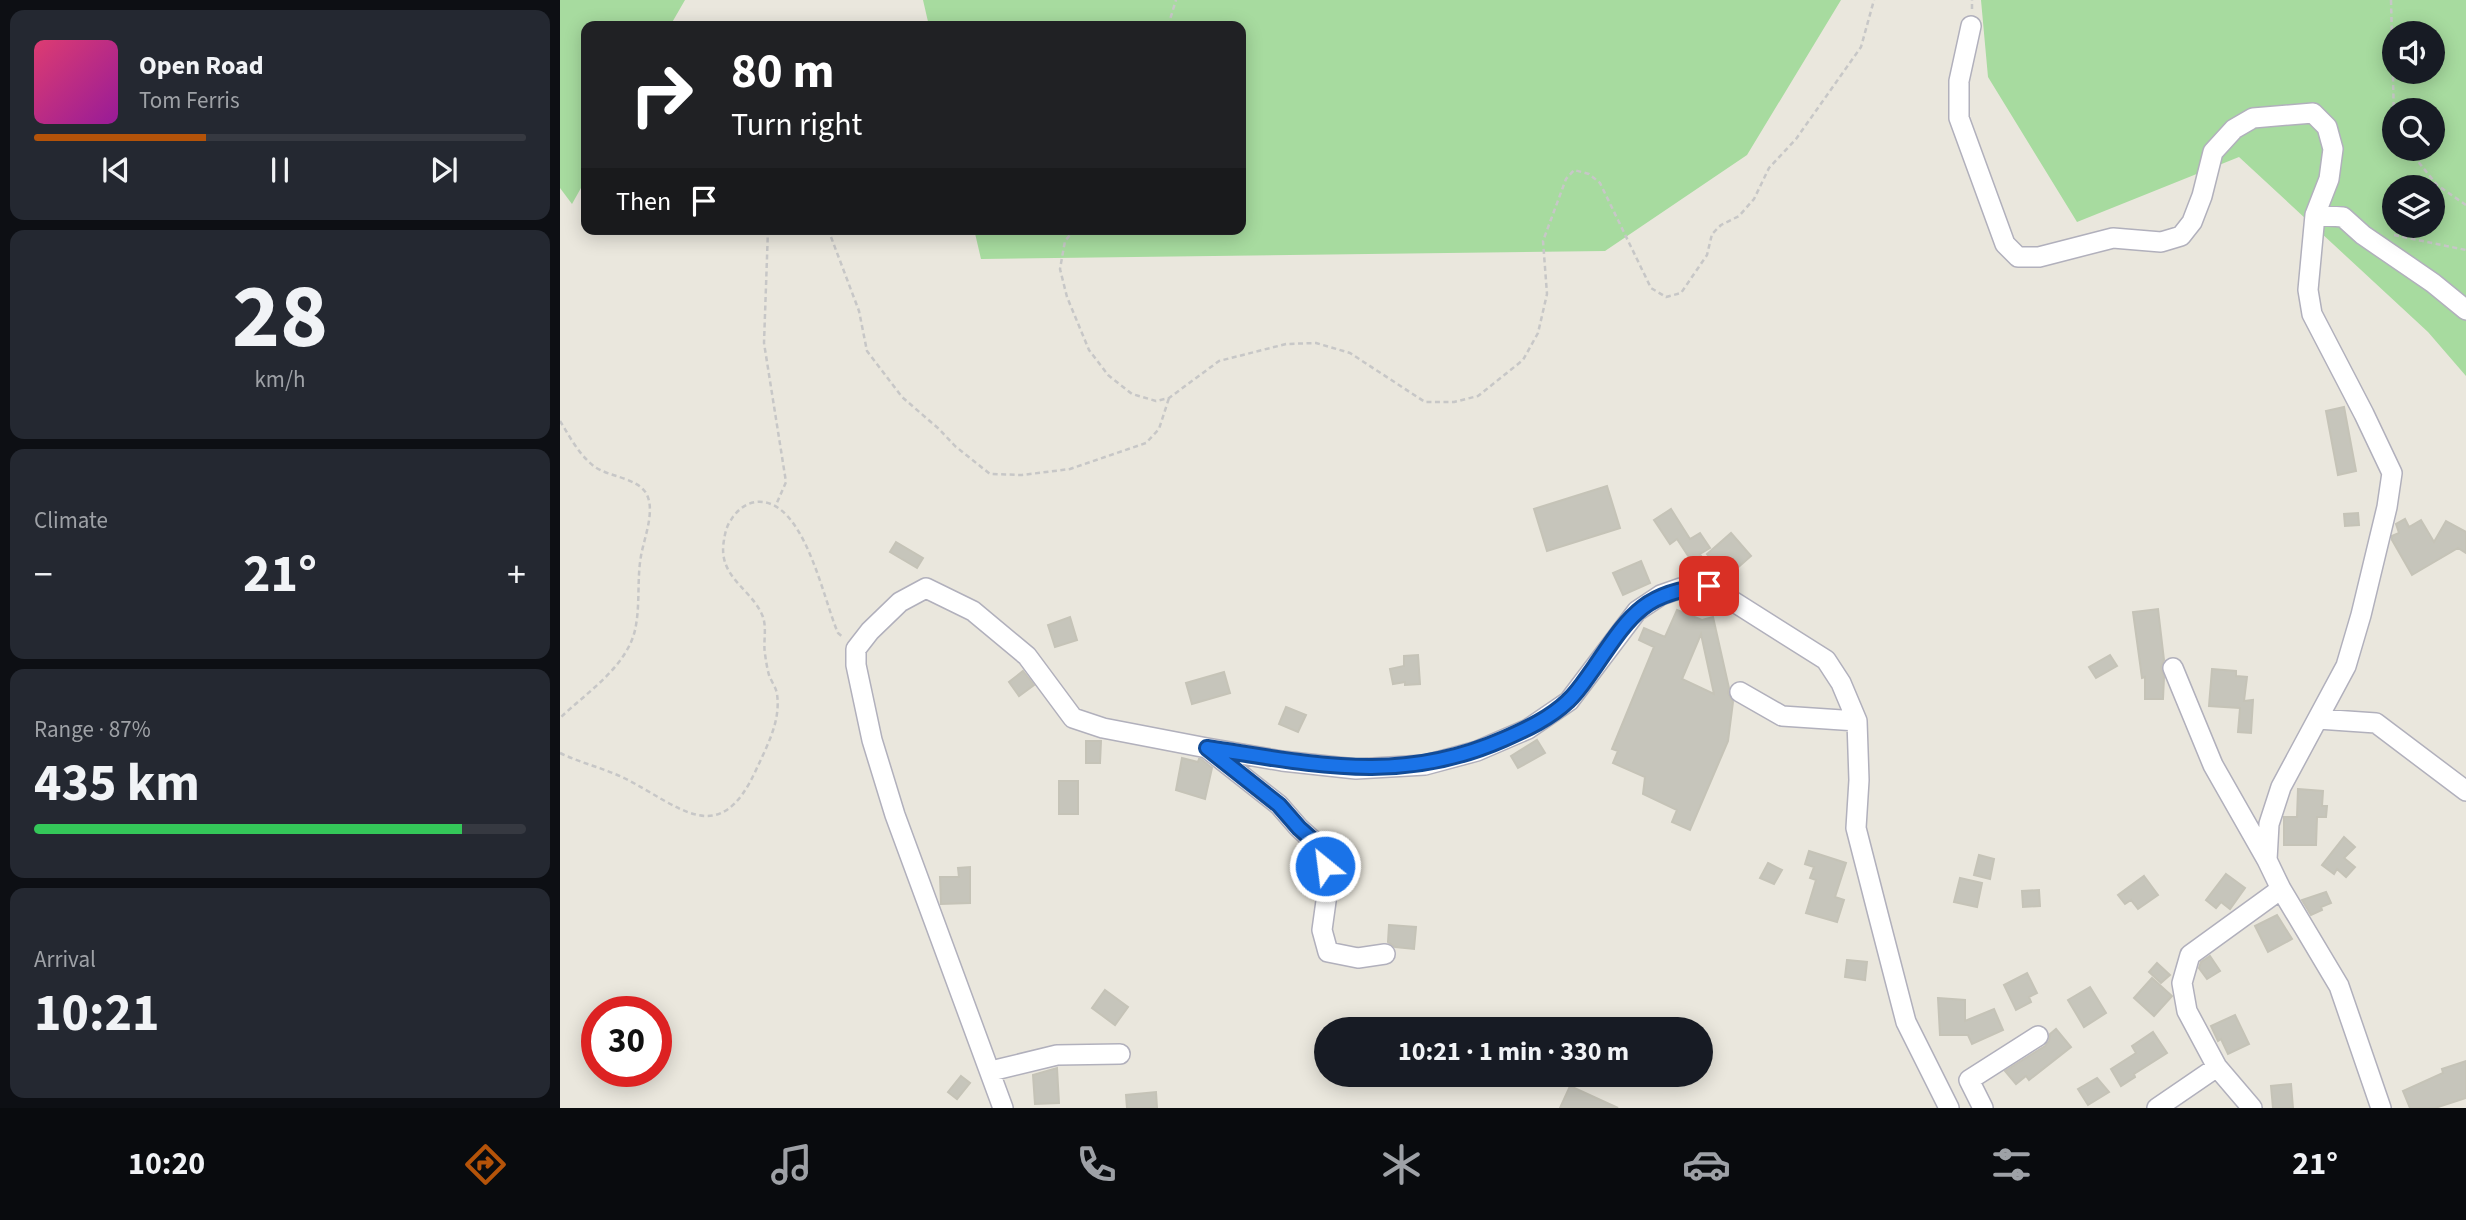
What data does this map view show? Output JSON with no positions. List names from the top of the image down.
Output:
{
  "page": {
    "turn": ["80 m", "Turn right"],
    "song": ["Open Road", "Tom Ferris"],
    "then": "Then",
    "tile": [
      ["28", "km/h"],
      "Climate",
      ["Range · 87%", "435 km"],
      ["Arrival", "10:21"]
    ],
    "heat": ["−", "21°", "+"],
    "limit": "30",
    "trip": "10:21 · 1 min · 330 m",
    "tabs": ["10:20", "21°"]
  }
}
